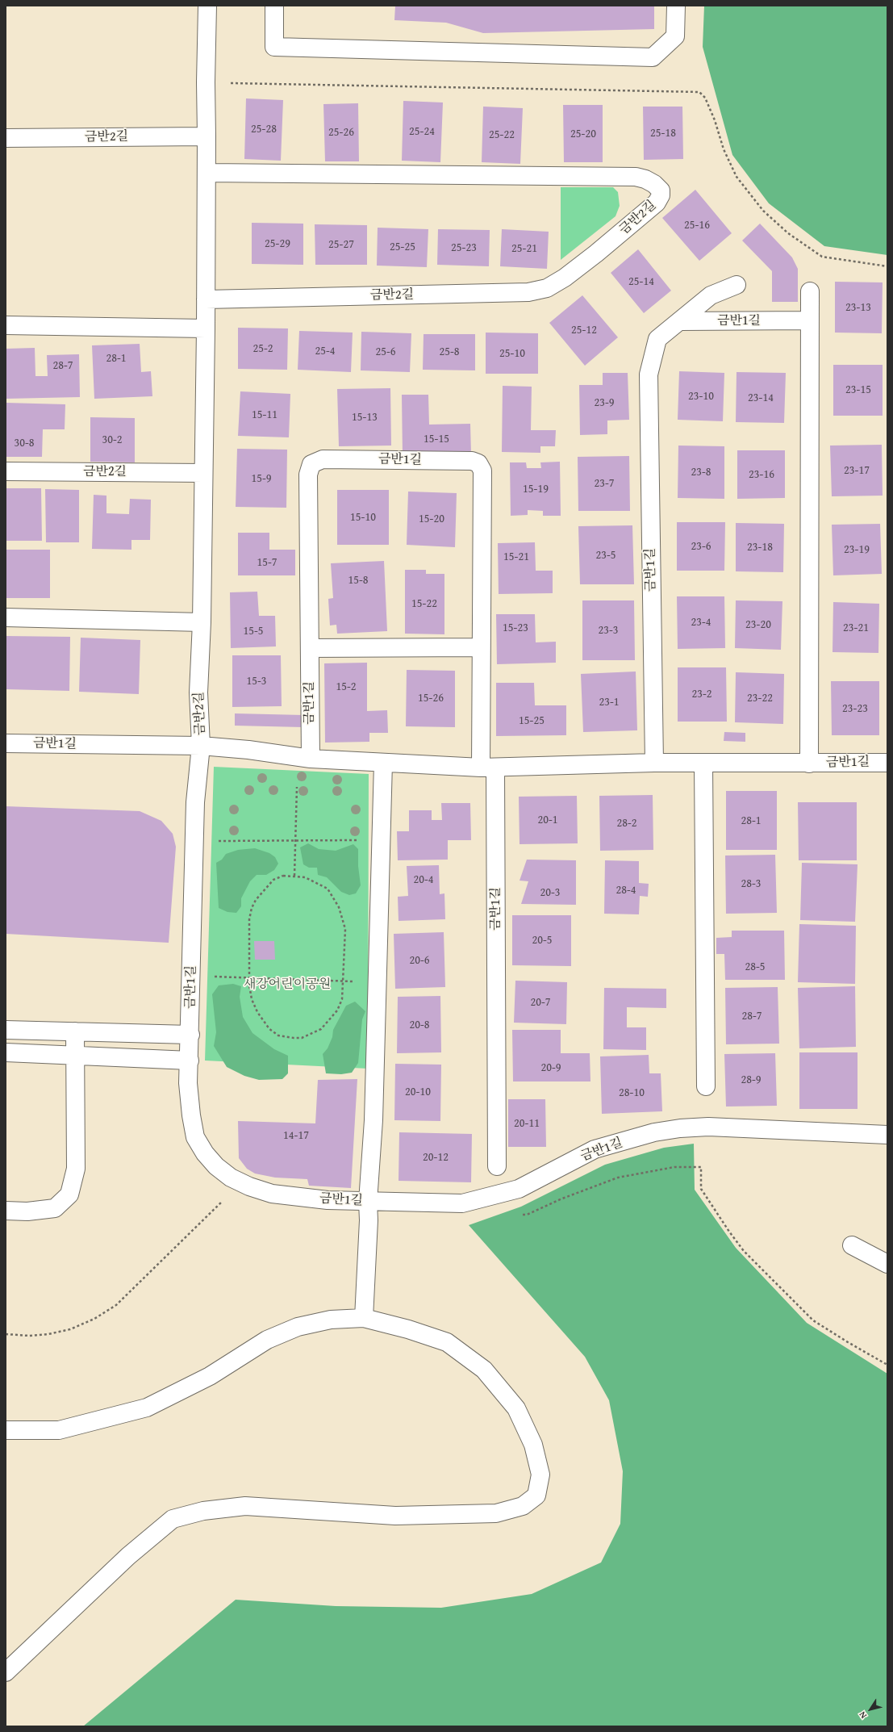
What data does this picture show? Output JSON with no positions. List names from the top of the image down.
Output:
{
  "streets": {
    "street": ["금반2길", "금반1길"]
  },
  "crossings": [
    ["금반2길", "금반1길"]
  ],
  "parks": ["새강어린이공원"],
  "house_numbers": [
    "25-28",
    "25-24",
    "25-26",
    "25-18",
    "25-20",
    "25-22",
    "25-16",
    "25-29",
    "25-27",
    "25-25",
    "25-23",
    "25-21",
    "25-14",
    "23-13",
    "25-12",
    "25-2",
    "25-4",
    "25-6",
    "25-8",
    "25-10",
    "28-1",
    "28-7",
    "23-15",
    "23-10",
    "23-14",
    "23-9",
    "15-11",
    "15-13",
    "15-15",
    "30-2",
    "30-8",
    "23-17",
    "23-8",
    "23-16",
    "15-9",
    "23-7",
    "15-19",
    "15-10",
    "15-20",
    "23-6",
    "23-18",
    "23-19",
    "23-5",
    "15-21",
    "15-7",
    "15-8",
    "15-22",
    "23-4",
    "23-20",
    "15-23",
    "23-21",
    "23-3",
    "15-5",
    "15-3",
    "15-2",
    "23-2",
    "15-26",
    "23-22",
    "23-1",
    "23-23",
    "15-25",
    "20-1",
    "28-1",
    "28-2",
    "20-4",
    "28-3",
    "28-4",
    "20-3",
    "20-5",
    "20-6",
    "28-5",
    "20-7",
    "28-7",
    "20-8",
    "20-9",
    "28-9",
    "20-10",
    "28-10",
    "20-11",
    "14-17",
    "20-12"
  ],
  "north": "bottom left"
}
